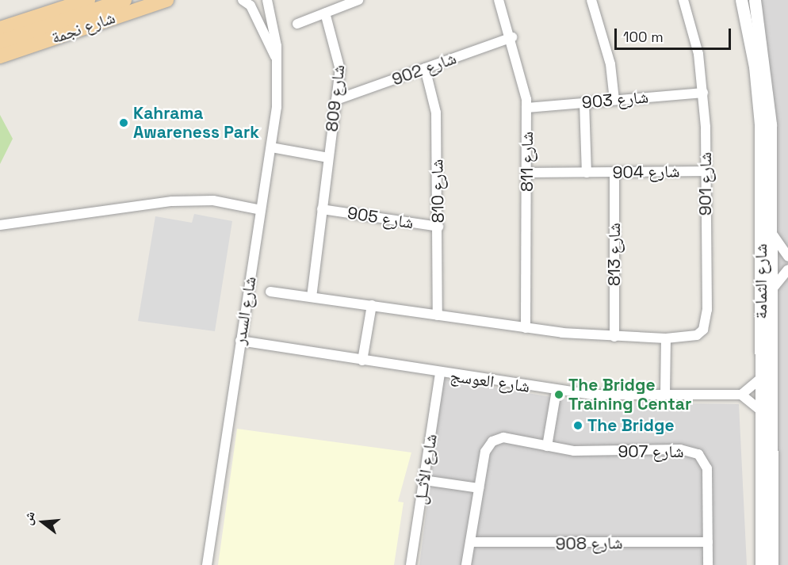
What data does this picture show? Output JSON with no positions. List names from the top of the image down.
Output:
{
  "streets": {
    "main road": ["شارع نجمة"],
    "street": [
      "شارع 902",
      "شارع 809",
      "شارع 903",
      "شارع 811",
      "شارع 904",
      "شارع 901",
      "شارع 810",
      "شارع 905",
      "شارع 813",
      "شارع الثمامة",
      "شارع السدر",
      "شارع العوسج",
      "شارع 907",
      "شارع الأثــل",
      "شارع 908"
    ]
  },
  "crossings": [
    ["شارع 902", "شارع 809"],
    ["شارع 902", "شارع 811"],
    ["شارع 902", "شارع 810"],
    ["شارع 809", "شارع 901"],
    ["شارع 809", "شارع 905"],
    ["شارع 903", "شارع 811"],
    ["شارع 903", "شارع 901"],
    ["شارع 811", "شارع 904"],
    ["شارع 811", "شارع 901"],
    ["شارع 904", "شارع 901"],
    ["شارع 904", "شارع 813"],
    ["شارع 901", "شارع 810"],
    ["شارع 901", "شارع 813"],
    ["شارع 810", "شارع 905"],
    ["شارع السدر", "شارع العوسج"],
    ["شارع العوسج", "شارع الأثــل"],
    ["شارع 907", "شارع 908"]
  ],
  "places": ["Kahrama Awareness Park", "The Bridge Training Centar", "The Bridge"],
  "scale_bar": "100 m",
  "north": "left"
}
